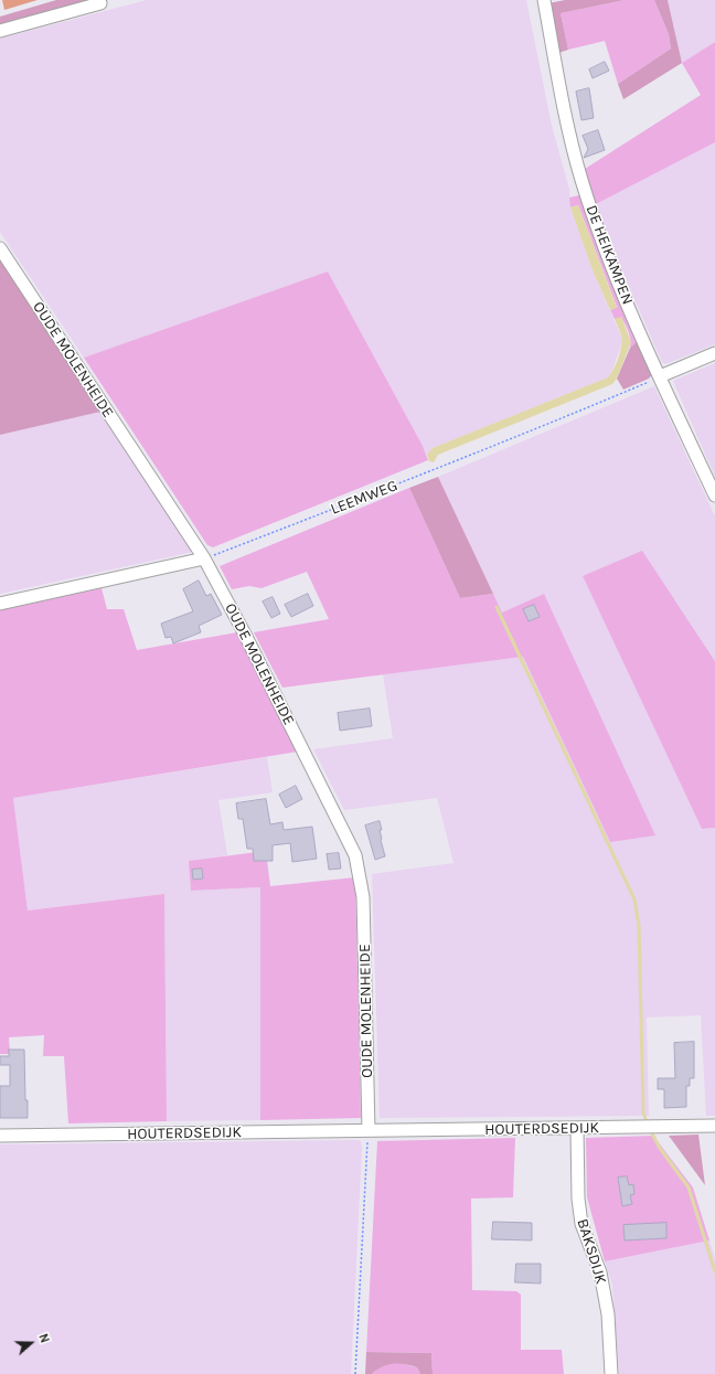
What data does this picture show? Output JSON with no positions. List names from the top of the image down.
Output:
{
  "streets": {
    "street": [
      "DE HEIKAMPEN",
      "OUDE MOLENHEIDE",
      "HOUTERDSEDIJK",
      "BAKSDIJK"
    ],
    "path": ["LEEMWEG"]
  },
  "crossings": [
    ["DE HEIKAMPEN", "LEEMWEG"],
    ["OUDE MOLENHEIDE", "LEEMWEG"],
    ["OUDE MOLENHEIDE", "HOUTERDSEDIJK"],
    ["HOUTERDSEDIJK", "BAKSDIJK"]
  ],
  "north": "right"
}
